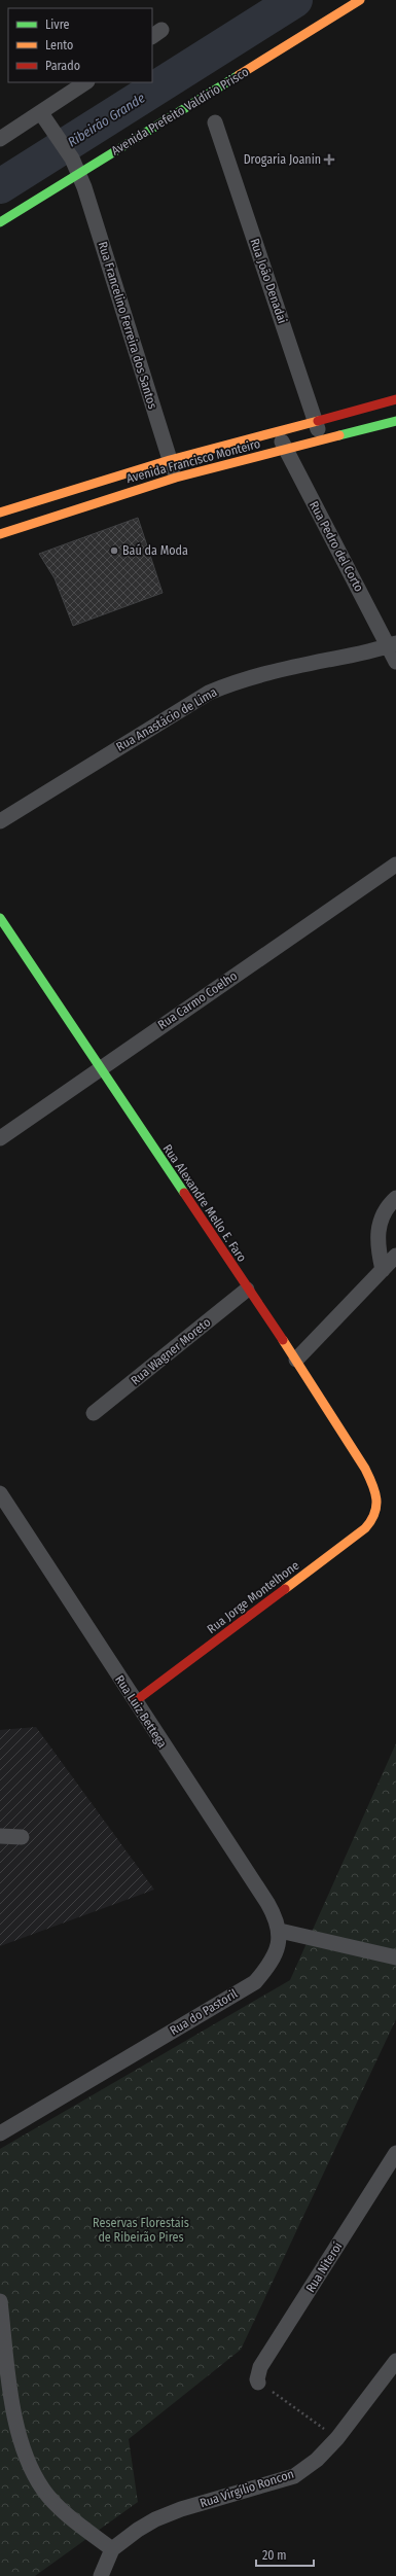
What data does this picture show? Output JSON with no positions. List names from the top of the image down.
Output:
{
  "streets": {
    "street": [
      "Avenida Prefeito Valdírio Prisco",
      "Rua João Denadai",
      "Rua Francelino Ferreira dos Santos",
      "Avenida Francisco Monteiro",
      "Rua Pedro del Corto",
      "Rua Anastácio de Lima",
      "Rua Carmo Coelho",
      "Rua Alexandre Mello E. Faro",
      "Rua Wagner Moreto",
      "Rua Jorge Montelhone",
      "Rua Luiz Bettega",
      "Rua do Pastoril",
      "Rua Niteroí",
      "Rua Virgílio Roncon"
    ]
  },
  "crossings": [
    ["Avenida Prefeito Valdírio Prisco", "Rua Francelino Ferreira dos Santos"],
    ["Rua João Denadai", "Avenida Francisco Monteiro"],
    ["Rua Francelino Ferreira dos Santos", "Avenida Francisco Monteiro"],
    ["Avenida Francisco Monteiro", "Rua Pedro del Corto"],
    ["Rua Pedro del Corto", "Rua Anastácio de Lima"],
    ["Rua Carmo Coelho", "Rua Alexandre Mello E. Faro"],
    ["Rua Alexandre Mello E. Faro", "Rua Wagner Moreto"],
    ["Rua Alexandre Mello E. Faro", "Rua Jorge Montelhone"],
    ["Rua Jorge Montelhone", "Rua Luiz Bettega"],
    ["Rua Luiz Bettega", "Rua do Pastoril"]
  ],
  "water": ["Ribeirão Grande"],
  "parks": ["Reservas Florestais de Ribeirão Pires"],
  "places": {
    "health": ["Drogaria Joanin"],
    "other": ["Baú da Moda"]
  },
  "legend": ["Livre", "Lento", "Parado"],
  "scale_bar": "20 m"
}
